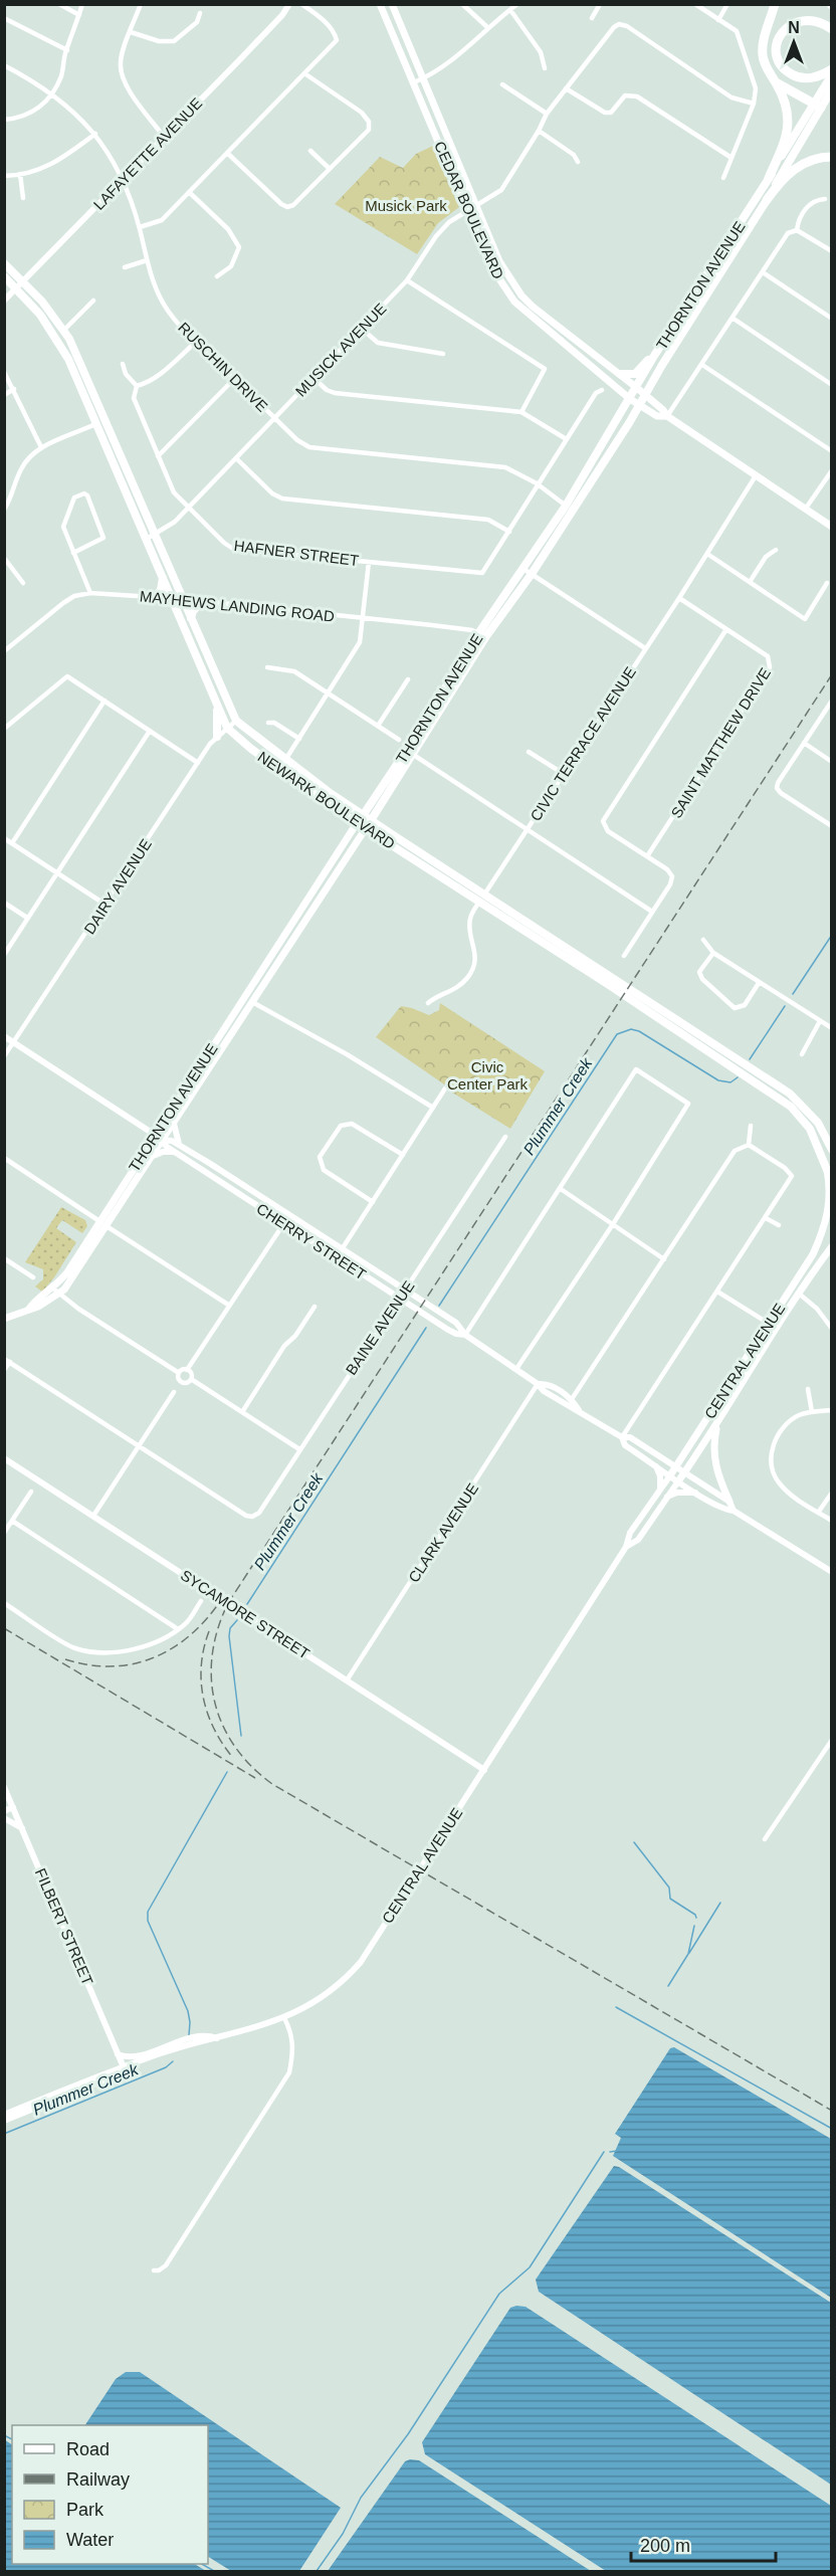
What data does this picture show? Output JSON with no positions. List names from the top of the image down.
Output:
{
  "streets": {
    "main road": [
      "CEDAR BOULEVARD",
      "THORNTON AVENUE",
      "NEWARK BOULEVARD",
      "CENTRAL AVENUE"
    ],
    "street": [
      "LAFAYETTE AVENUE",
      "MUSICK AVENUE",
      "RUSCHIN DRIVE",
      "HAFNER STREET",
      "MAYHEWS LANDING ROAD",
      "SAINT MATTHEW DRIVE",
      "CIVIC TERRACE AVENUE",
      "DAIRY AVENUE",
      "CHERRY STREET",
      "BAINE AVENUE",
      "CLARK AVENUE",
      "SYCAMORE STREET",
      "FILBERT STREET"
    ]
  },
  "crossings": [
    ["LAFAYETTE AVENUE", "RUSCHIN DRIVE"],
    ["LAFAYETTE AVENUE", "NEWARK BOULEVARD"],
    ["CEDAR BOULEVARD", "THORNTON AVENUE"],
    ["CEDAR BOULEVARD", "MUSICK AVENUE"],
    ["CEDAR BOULEVARD", "CIVIC TERRACE AVENUE"],
    ["THORNTON AVENUE", "RUSCHIN DRIVE"],
    ["THORNTON AVENUE", "MAYHEWS LANDING ROAD"],
    ["THORNTON AVENUE", "NEWARK BOULEVARD"],
    ["THORNTON AVENUE", "CHERRY STREET"],
    ["MUSICK AVENUE", "RUSCHIN DRIVE"],
    ["MUSICK AVENUE", "HAFNER STREET"],
    ["MUSICK AVENUE", "NEWARK BOULEVARD"],
    ["MAYHEWS LANDING ROAD", "NEWARK BOULEVARD"],
    ["SAINT MATTHEW DRIVE", "CIVIC TERRACE AVENUE"],
    ["CIVIC TERRACE AVENUE", "NEWARK BOULEVARD"],
    ["NEWARK BOULEVARD", "DAIRY AVENUE"],
    ["NEWARK BOULEVARD", "CENTRAL AVENUE"],
    ["DAIRY AVENUE", "CHERRY STREET"],
    ["CHERRY STREET", "BAINE AVENUE"],
    ["CHERRY STREET", "CENTRAL AVENUE"],
    ["CHERRY STREET", "CLARK AVENUE"],
    ["CENTRAL AVENUE", "SYCAMORE STREET"],
    ["CENTRAL AVENUE", "FILBERT STREET"],
    ["CLARK AVENUE", "SYCAMORE STREET"]
  ],
  "water": ["Plummer Creek"],
  "parks": ["Musick Park", "Civic Center Park"],
  "legend": [
    "Road",
    "Railway",
    "Park",
    "Water"
  ],
  "scale_bar": "200 m",
  "north": "top"
}
